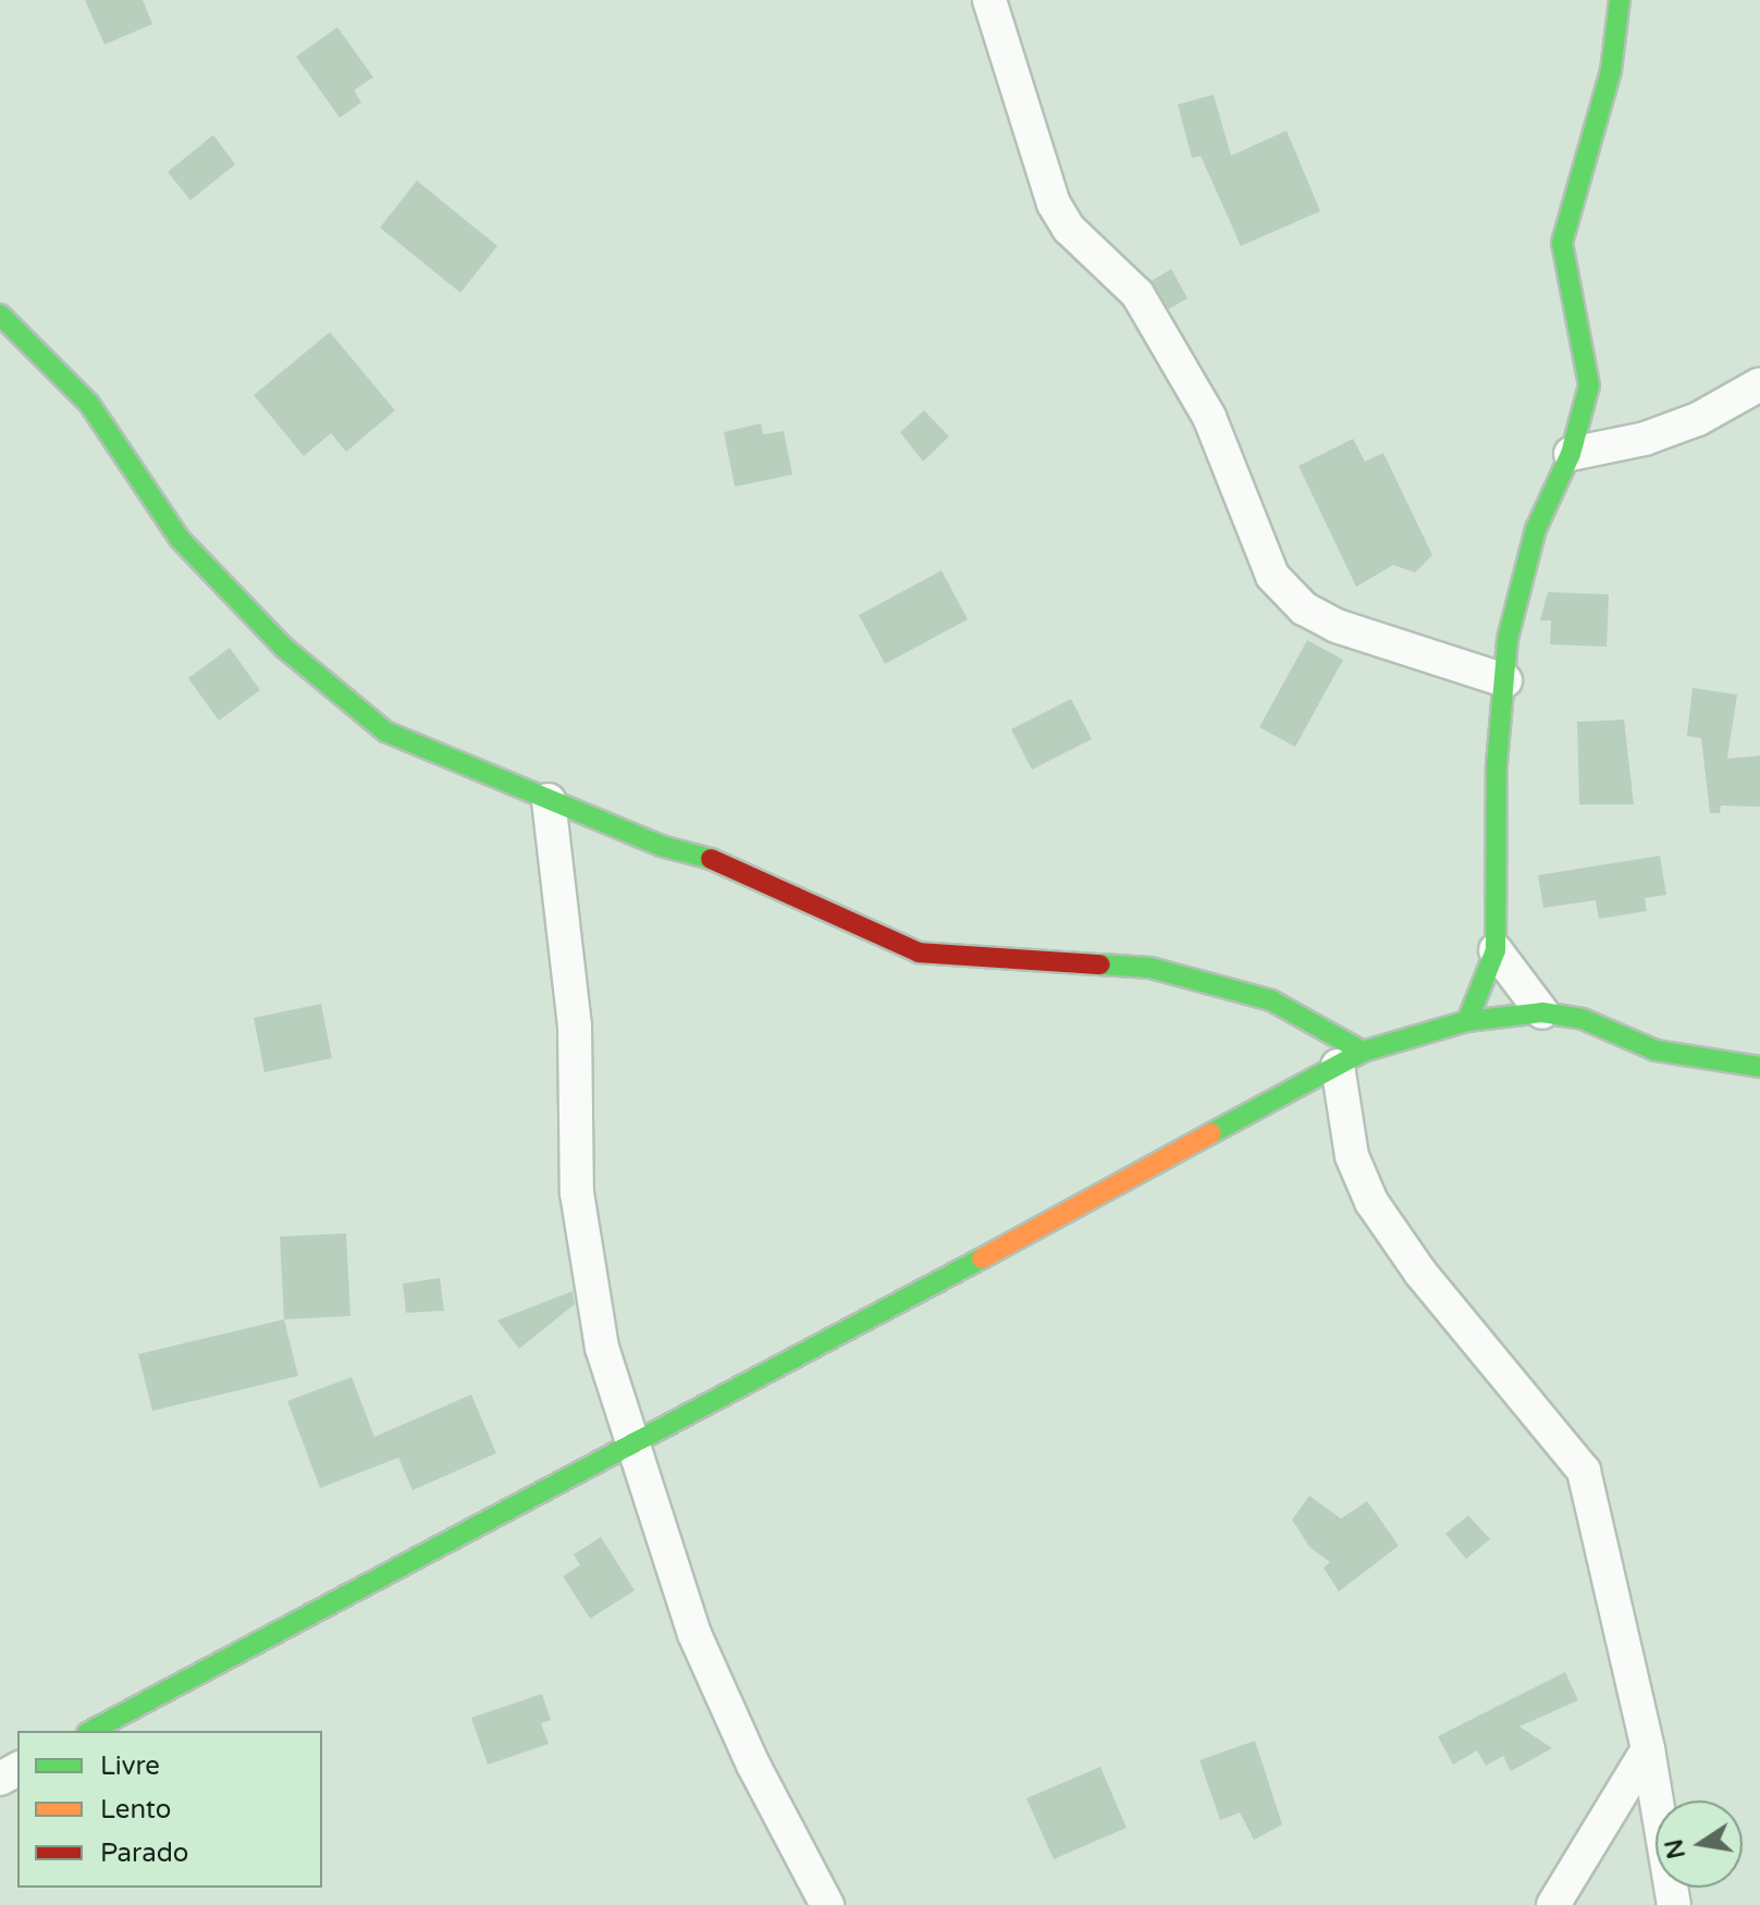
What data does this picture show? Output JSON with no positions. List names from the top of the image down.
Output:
{
  "legend": ["Livre", "Lento", "Parado"],
  "north": "left"
}
